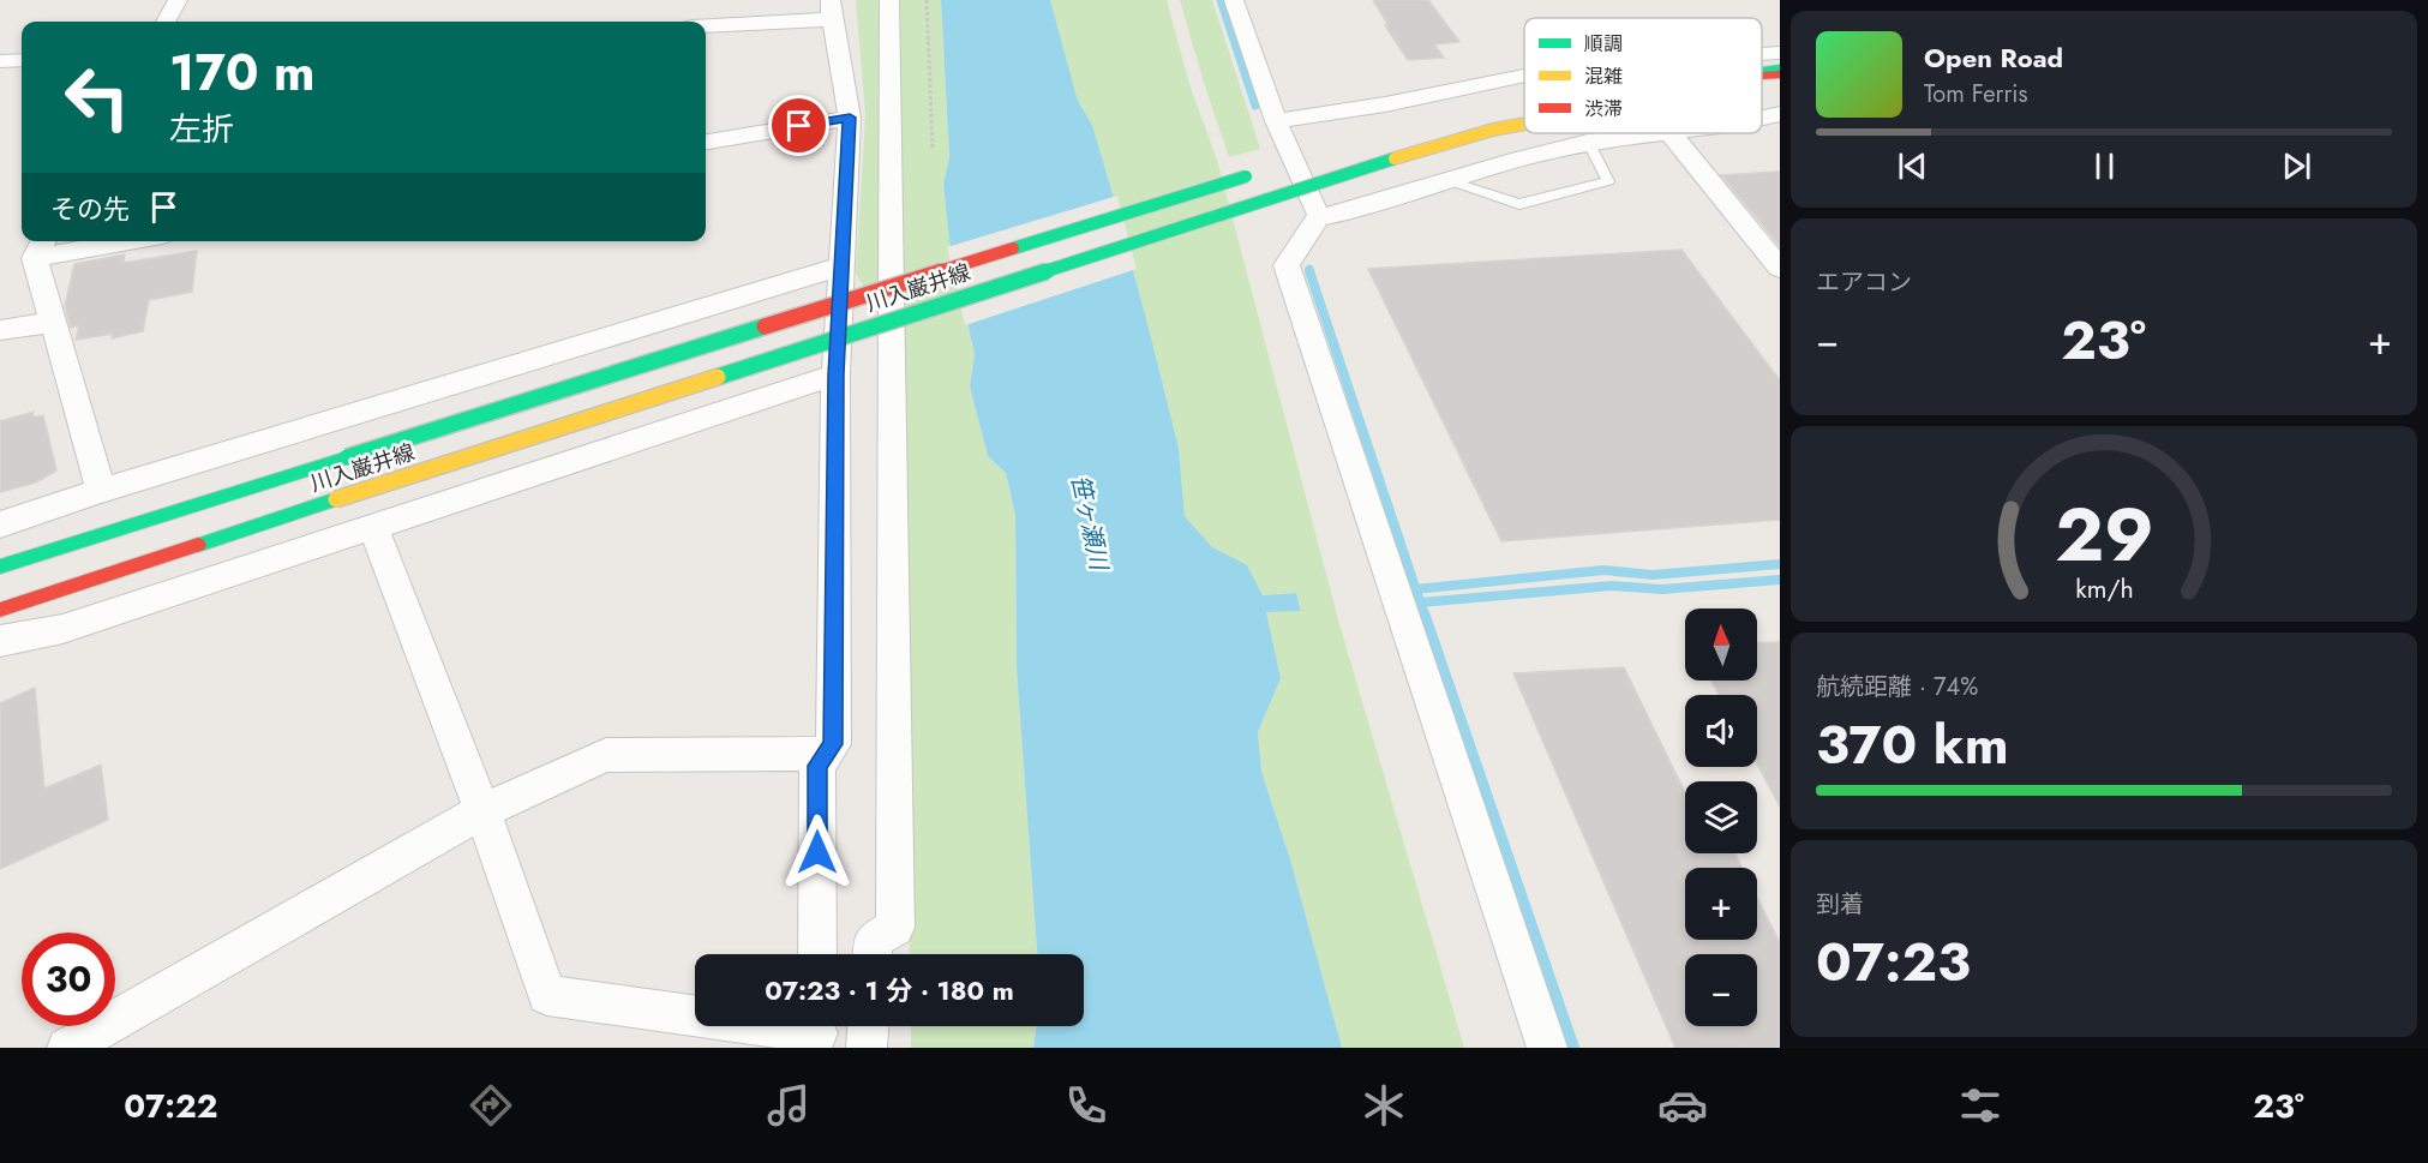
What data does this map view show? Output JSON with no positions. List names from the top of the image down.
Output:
{
  "streets": {
    "main road": ["川入巌井線"]
  },
  "water": ["笹ヶ瀬川"],
  "legend": ["順調", "混雑", "渋滞"],
  "north": "top",
  "page": {
    "turn": ["170 m", "左折"],
    "song": ["Open Road", "Tom Ferris"],
    "then": "その先",
    "tile": [
      "エアコン",
      ["航続距離 · 74%", "370 km"],
      ["到着", "07:23"]
    ],
    "heat": ["−", "23°", "+"],
    "map_buttons": ["+", "−"],
    "limit": "30",
    "trip": "07:23 · 1 分 · 180 m",
    "tabs": ["07:22", "23°"],
    "gauge": ["29", "km/h"]
  }
}
